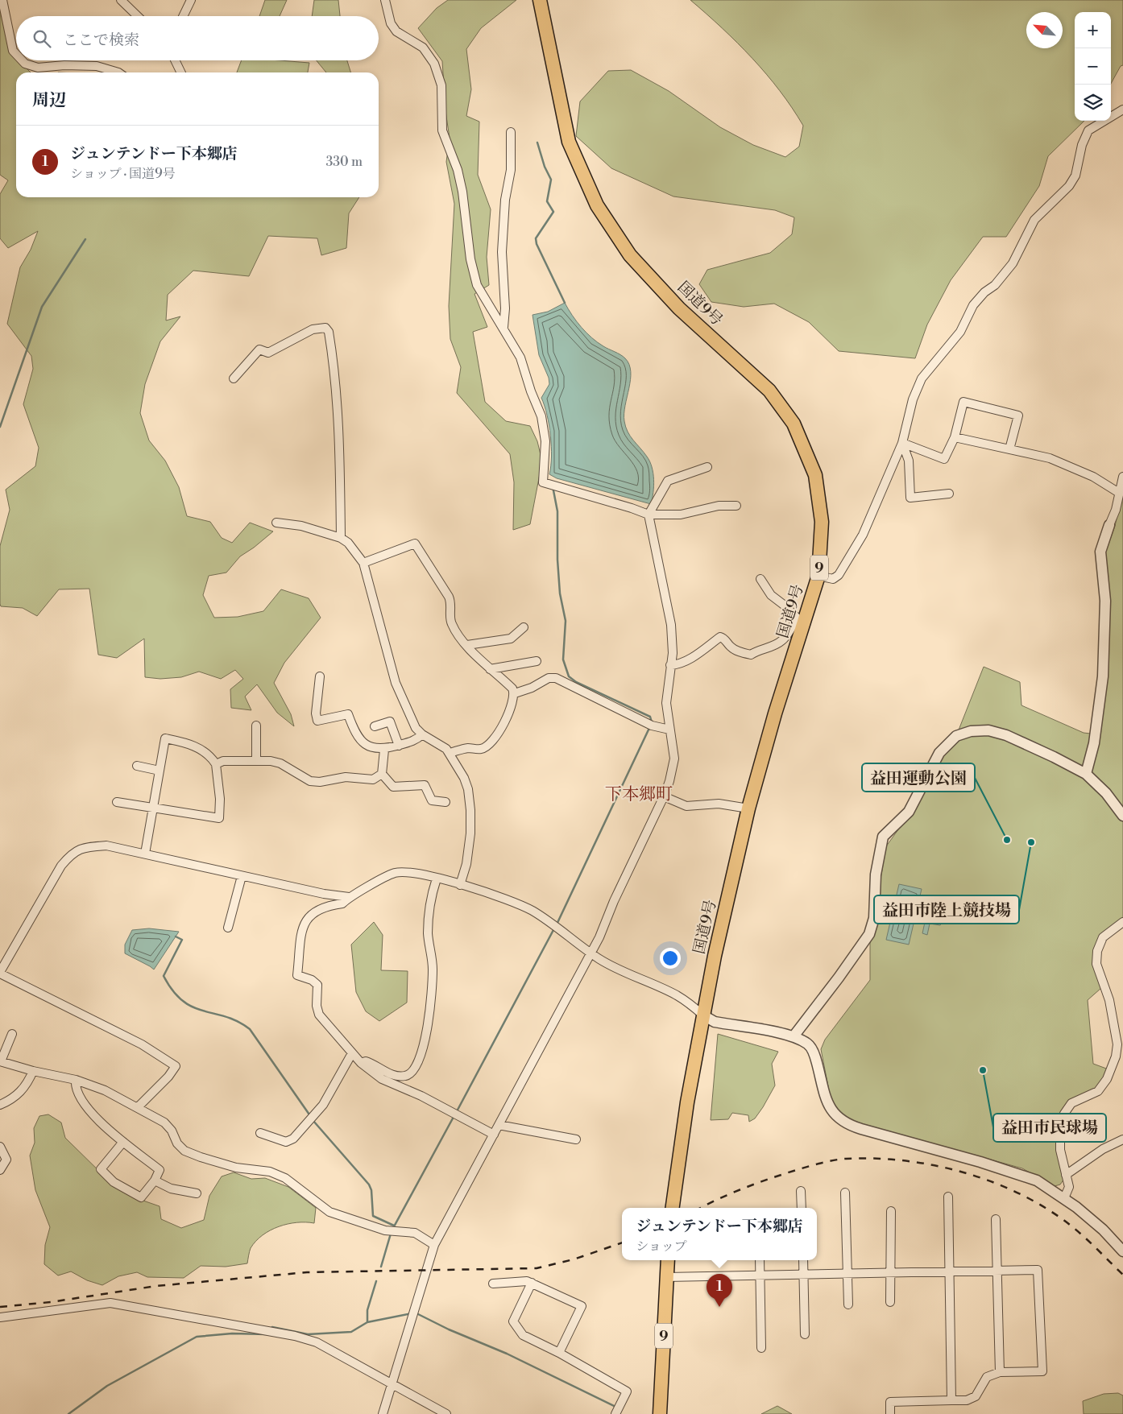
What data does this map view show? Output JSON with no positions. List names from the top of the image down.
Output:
{
  "streets": {
    "highway": ["国道9号", "9"]
  },
  "districts": ["下本郷町"],
  "places": ["益田運動公園", "益田市陸上競技場", "益田市民球場"],
  "north": "top left",
  "page": {
    "map_buttons": ["+", "−"],
    "search": "ここで検索",
    "heading": "周辺",
    "list": [
      {
        "mark": "1",
        "name": "ジュンテンドー下本郷店",
        "note": "ショップ · 国道9号",
        "value": "330 m"
      }
    ],
    "popup": ["ジュンテンドー下本郷店", "ショップ"],
    "pins": "1"
  }
}
